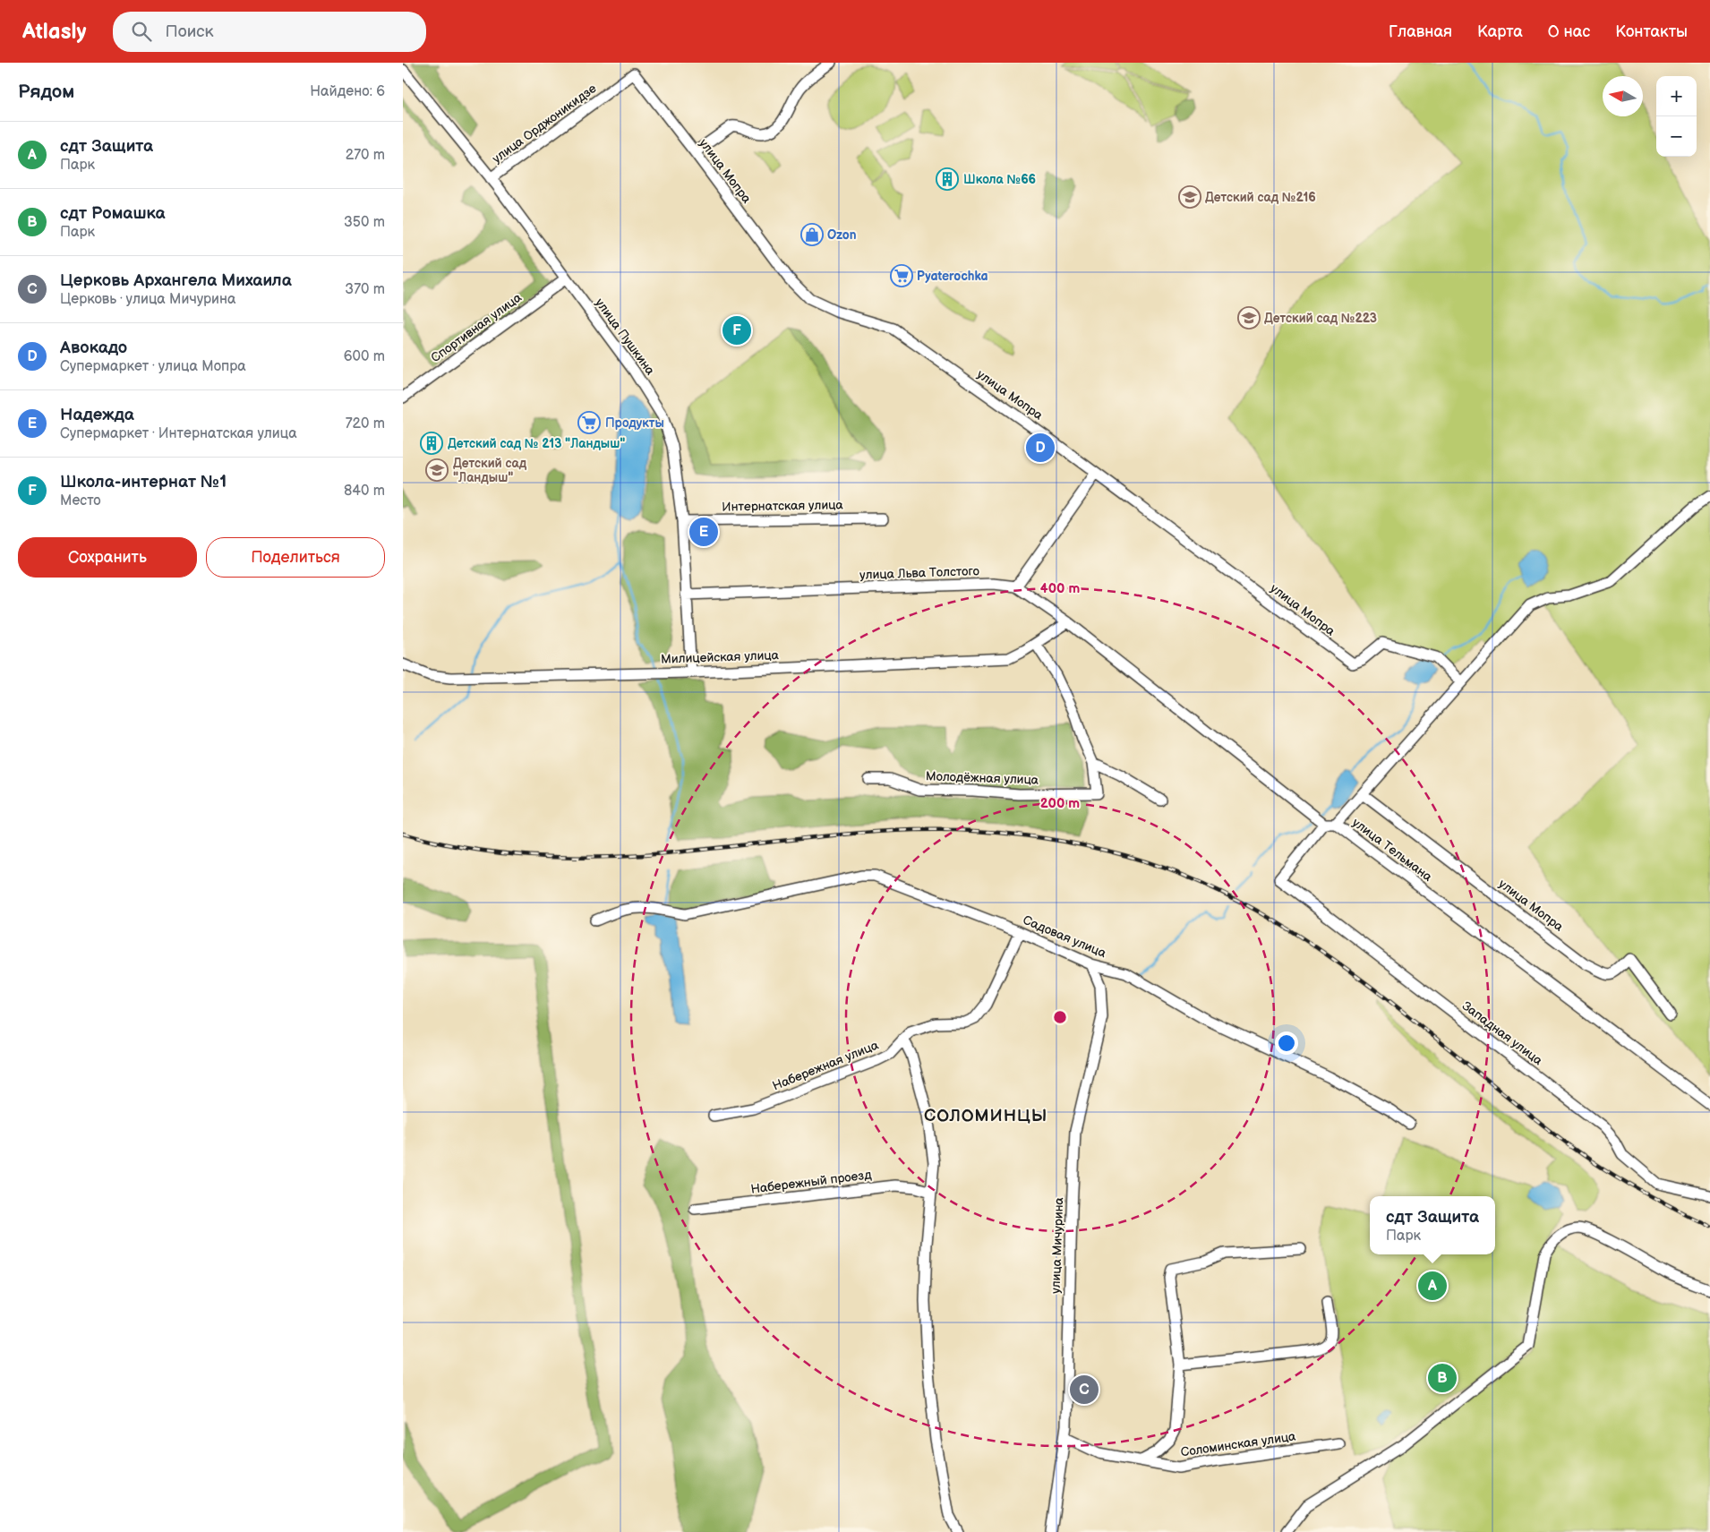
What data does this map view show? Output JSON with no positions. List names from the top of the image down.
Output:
{
  "streets": {
    "street": [
      "улица Орджоникидзе",
      "улица Мопра",
      "Спортивная улица",
      "улица Пушкина",
      "Интернатская улица",
      "улица Льва Толстого",
      "Милицейская улица",
      "Молодёжная улица",
      "улица Тельмана",
      "Садовая улица",
      "Западная улица",
      "Набережная улица",
      "Набережный проезд",
      "улица Мичурина",
      "Соломинская улица"
    ]
  },
  "crossings": [
    ["улица Орджоникидзе", "улица Мопра"],
    ["улица Орджоникидзе", "улица Пушкина"],
    ["Спортивная улица", "улица Пушкина"],
    ["улица Пушкина", "Интернатская улица"],
    ["улица Пушкина", "улица Льва Толстого"],
    ["улица Пушкина", "Милицейская улица"],
    ["улица Тельмана", "Западная улица"],
    ["Садовая улица", "Набережная улица"],
    ["Садовая улица", "улица Мичурина"],
    ["улица Мичурина", "Соломинская улица"]
  ],
  "districts": ["СОЛОМИНЦЫ"],
  "places": {
    "building": ["Школа №66", "Детский сад № 213 \"Ландыш\""],
    "school or university": ["Детский сад №216", "Детский сад №223", "Детский сад \"Ландыш\""],
    "shop": ["Ozon"],
    "supermarket": ["Pyaterochka", "Продукты"]
  },
  "north": "left",
  "page": {
    "header": "Atlasly",
    "search": "Поиск",
    "nav": [
      "Главная",
      "Карта",
      "О нас",
      "Контакты"
    ],
    "heading": ["Рядом", "Найдено: 6"],
    "map_buttons": ["+", "−"],
    "list": [
      {
        "mark": "A",
        "name": "сдт Защита",
        "note": "Парк",
        "value": "270 m"
      },
      {
        "mark": "B",
        "name": "сдт Ромашка",
        "note": "Парк",
        "value": "350 m"
      },
      {
        "mark": "C",
        "name": "Церковь Архангела Михаила",
        "note": "Церковь · улица Мичурина",
        "value": "370 m"
      },
      {
        "mark": "D",
        "name": "Авокадо",
        "note": "Супермаркет · улица Мопра",
        "value": "600 m"
      },
      {
        "mark": "E",
        "name": "Надежда",
        "note": "Супермаркет · Интернатская улица",
        "value": "720 m"
      },
      {
        "mark": "F",
        "name": "Школа-интернат №1",
        "note": "Место",
        "value": "840 m"
      }
    ],
    "pins": [
      "F",
      "D",
      "E",
      "A",
      "B",
      "C"
    ],
    "buttons": ["Сохранить", "Поделиться"],
    "popup": ["сдт Защита", "Парк"]
  },
  "rings": ["400 m", "200 m"]
}
